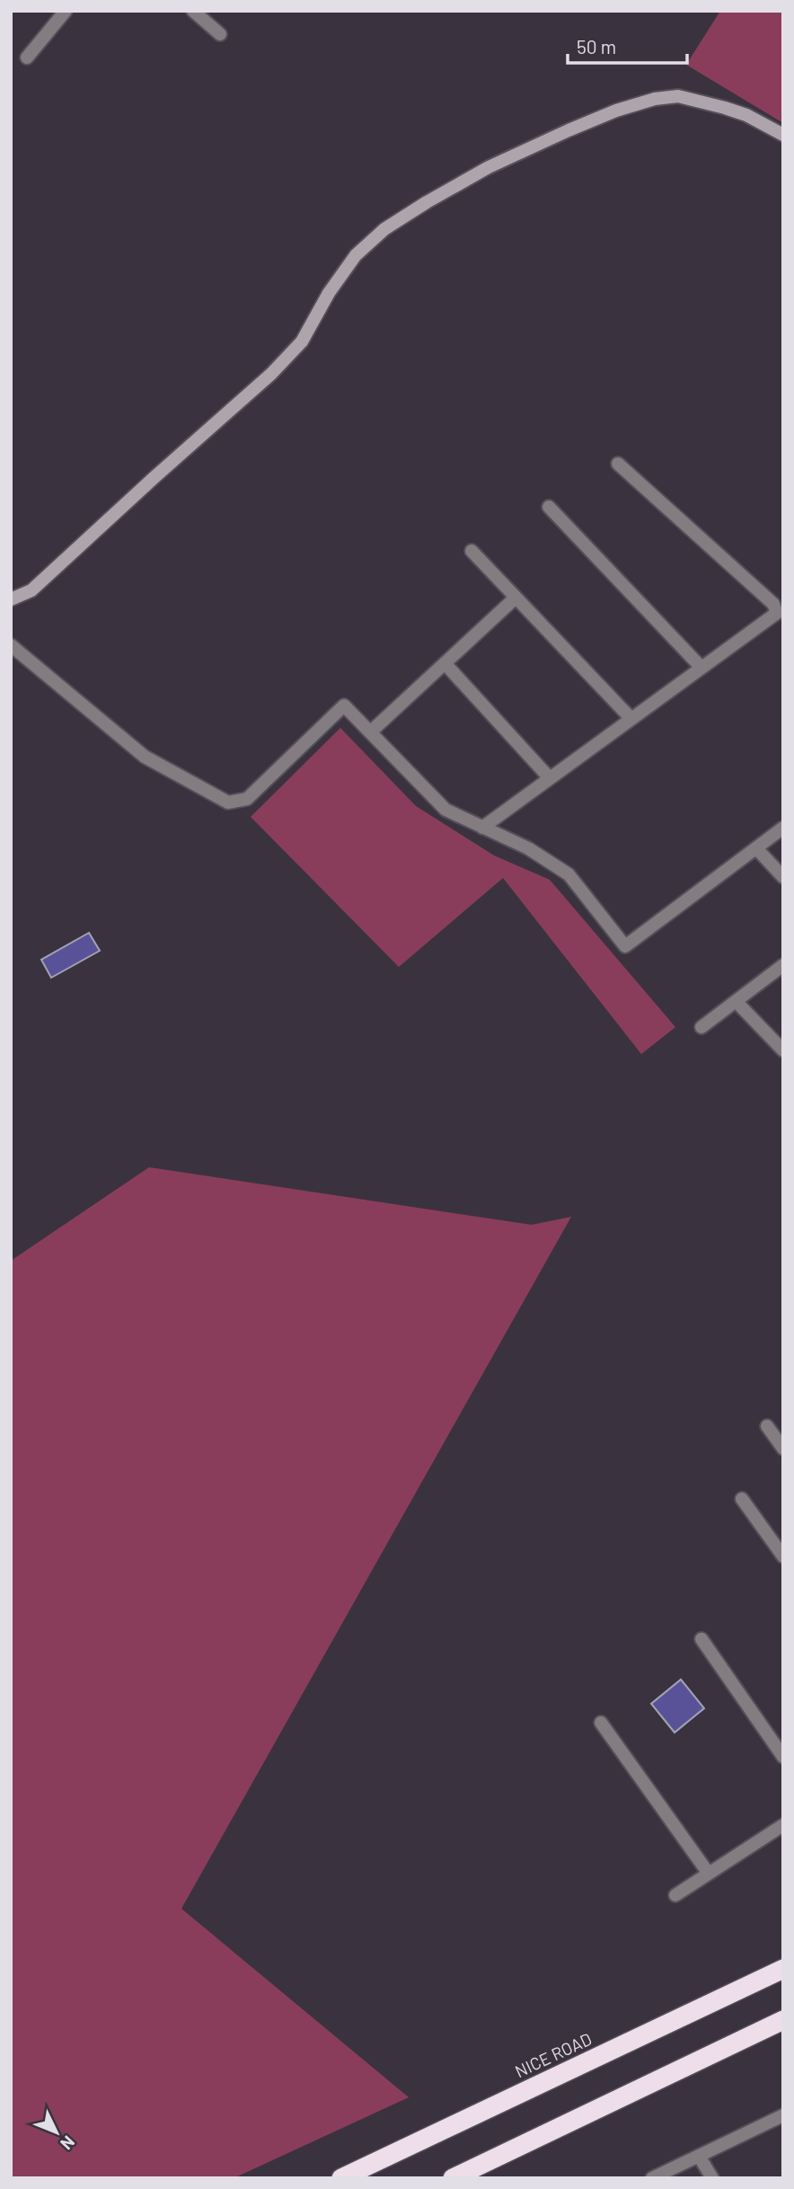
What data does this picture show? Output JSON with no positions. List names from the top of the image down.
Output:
{
  "streets": {
    "highway": ["NICE ROAD"]
  },
  "scale_bar": "50 m",
  "north": "bottom right"
}
